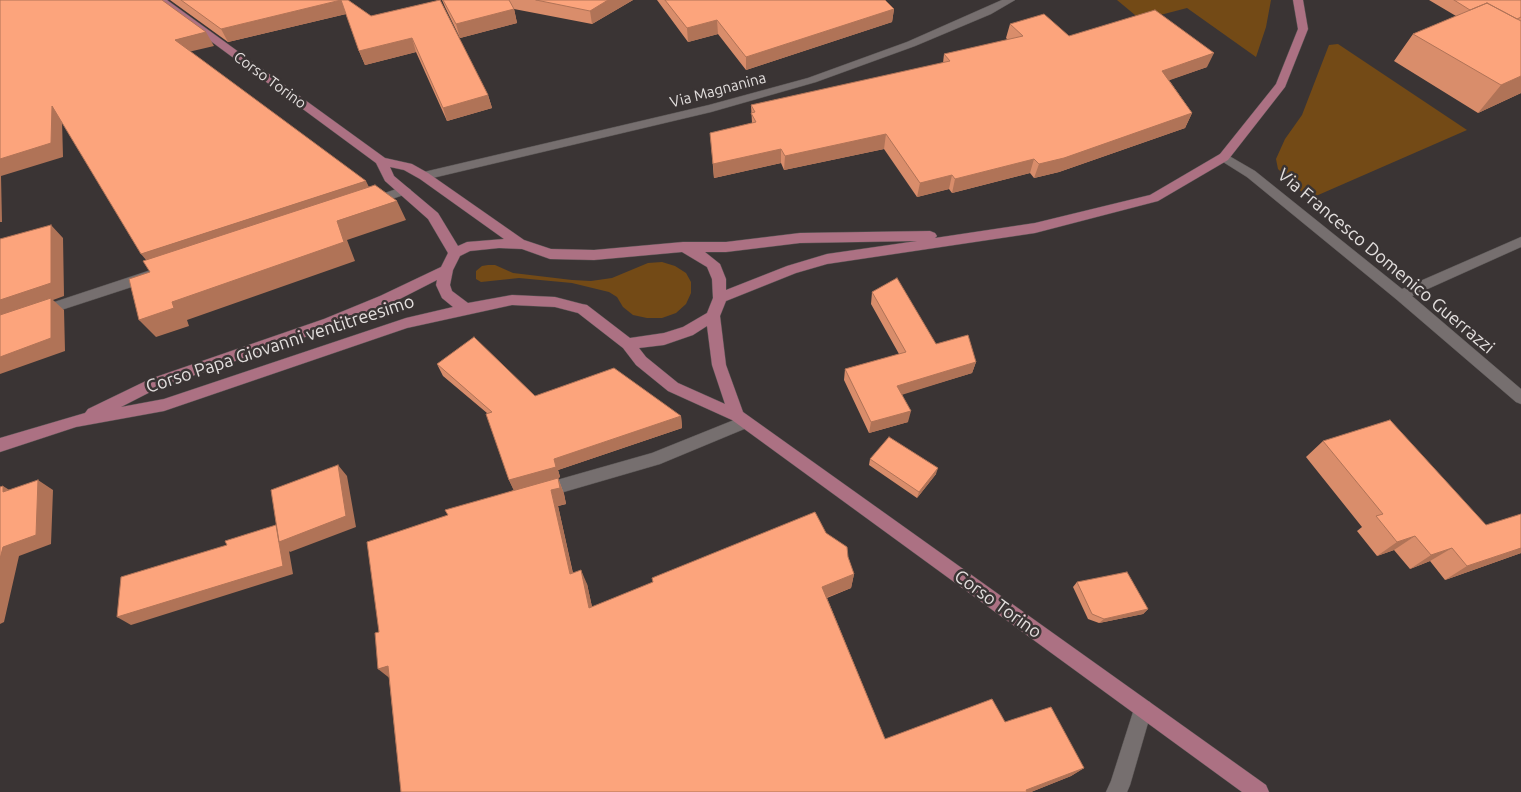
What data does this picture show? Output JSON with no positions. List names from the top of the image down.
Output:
{
  "streets": {
    "main road": ["Corso Torino", "Corso Papa Giovanni ventitreesimo"],
    "street": ["Via Magnanina", "Via Francesco Domenico Guerrazzi"]
  },
  "crossings": [
    ["Corso Torino", "Via Magnanina"],
    ["Corso Torino", "Corso Papa Giovanni ventitreesimo"]
  ]
}
